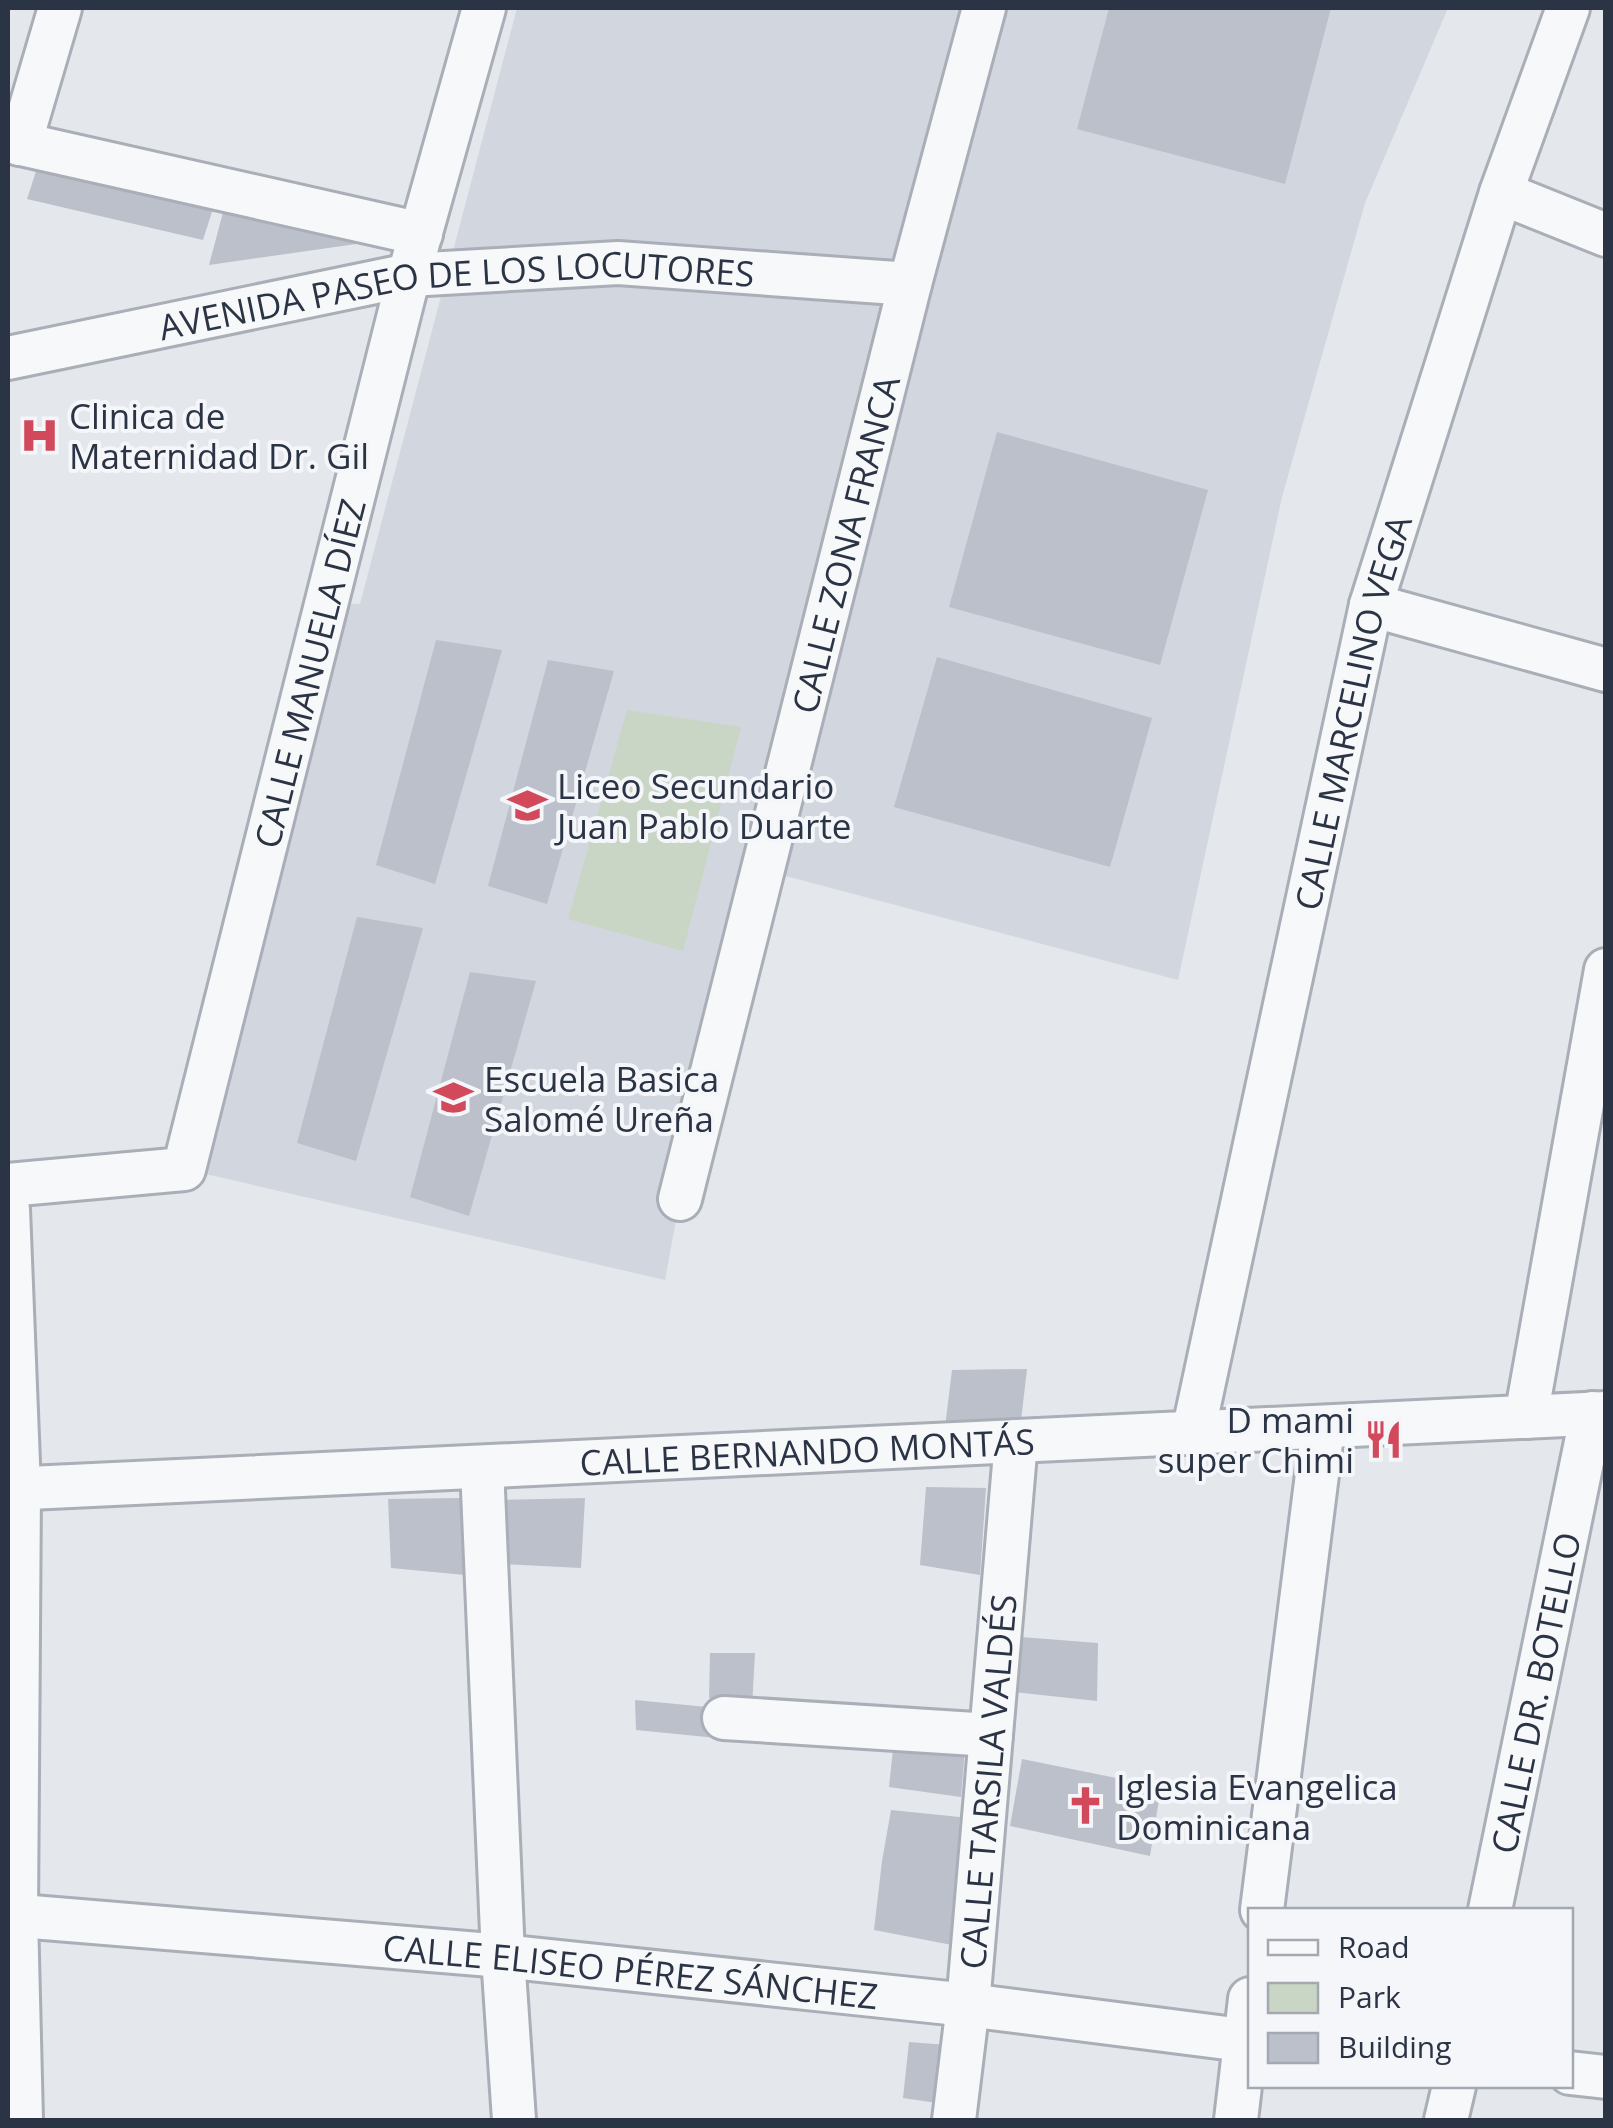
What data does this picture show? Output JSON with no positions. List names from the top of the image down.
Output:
{
  "streets": {
    "street": [
      "AVENIDA PASEO DE LOS LOCUTORES",
      "CALLE ZONA FRANCA",
      "CALLE MANUELA DÍEZ",
      "CALLE MARCELINO VEGA",
      "CALLE BERNANDO MONTÁS",
      "CALLE DR. BOTELLO",
      "CALLE TARSILA VALDÉS",
      "CALLE ELISEO PÉREZ SÁNCHEZ"
    ]
  },
  "crossings": [
    ["AVENIDA PASEO DE LOS LOCUTORES", "CALLE ZONA FRANCA"],
    ["AVENIDA PASEO DE LOS LOCUTORES", "CALLE MANUELA DÍEZ"],
    ["CALLE MARCELINO VEGA", "CALLE BERNANDO MONTÁS"],
    ["CALLE BERNANDO MONTÁS", "CALLE DR. BOTELLO"],
    ["CALLE BERNANDO MONTÁS", "CALLE TARSILA VALDÉS"],
    ["CALLE TARSILA VALDÉS", "CALLE ELISEO PÉREZ SÁNCHEZ"]
  ],
  "places": {
    "hospital": ["Clinica de Maternidad Dr. Gil"],
    "school or university": ["Liceo Secundario Juan Pablo Duarte", "Escuela Basica Salomé Ureña"],
    "restaurant": ["D mami super Chimi"],
    "church": ["Iglesia Evangelica Dominicana"]
  },
  "legend": ["Road", "Park", "Building"]
}
